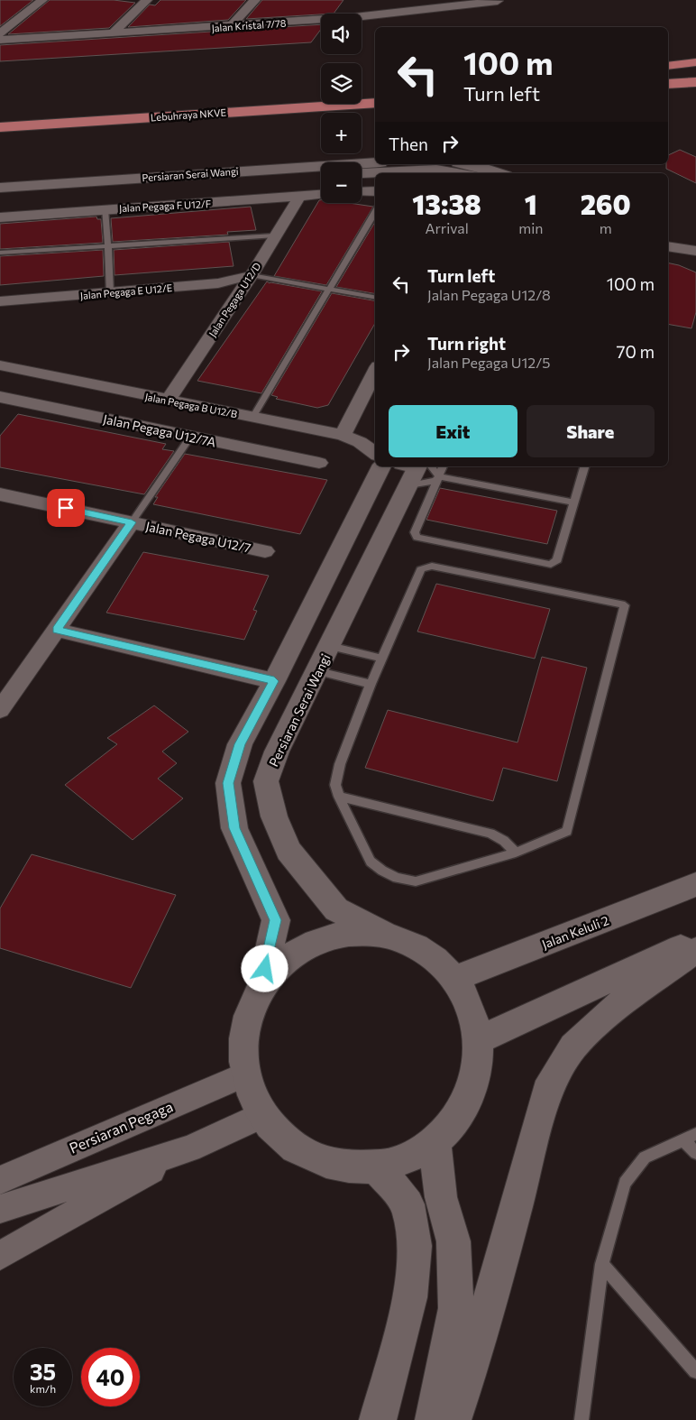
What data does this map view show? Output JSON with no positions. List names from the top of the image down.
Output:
{
  "streets": {
    "highway": ["Lebuhraya NKVE"],
    "street": [
      "Jalan Kristal 7/78",
      "Persiaran Serai Wangi",
      "Jalan Pegaga F U12/F",
      "Jalan Pegaga E U12/E",
      "Jalan Pegaga U12/D",
      "Jalan Pegaga B U12/B",
      "Jalan Pegaga U12/7A",
      "Jalan Pegaga U12/7",
      "Jalan Keluli 2",
      "Persiaran Pegaga"
    ]
  },
  "crossings": [
    ["Jalan Pegaga F U12/F", "Jalan Pegaga U12/D"],
    ["Jalan Pegaga E U12/E", "Jalan Pegaga U12/D"],
    ["Jalan Pegaga U12/D", "Jalan Pegaga B U12/B"]
  ],
  "page": {
    "map_buttons": ["+", "−"],
    "turn": ["100 m", "Turn left"],
    "then": "Then",
    "eta": [
      "13:38",
      "Arrival",
      "1",
      "min",
      "260",
      "m"
    ],
    "list": [
      {
        "name": "Turn left",
        "note": "Jalan Pegaga U12/8",
        "value": "100 m"
      },
      {
        "name": "Turn right",
        "note": "Jalan Pegaga U12/5",
        "value": "70 m"
      }
    ],
    "buttons": ["Exit", "Share"],
    "speed": "35 km/h",
    "limit": "40"
  }
}
